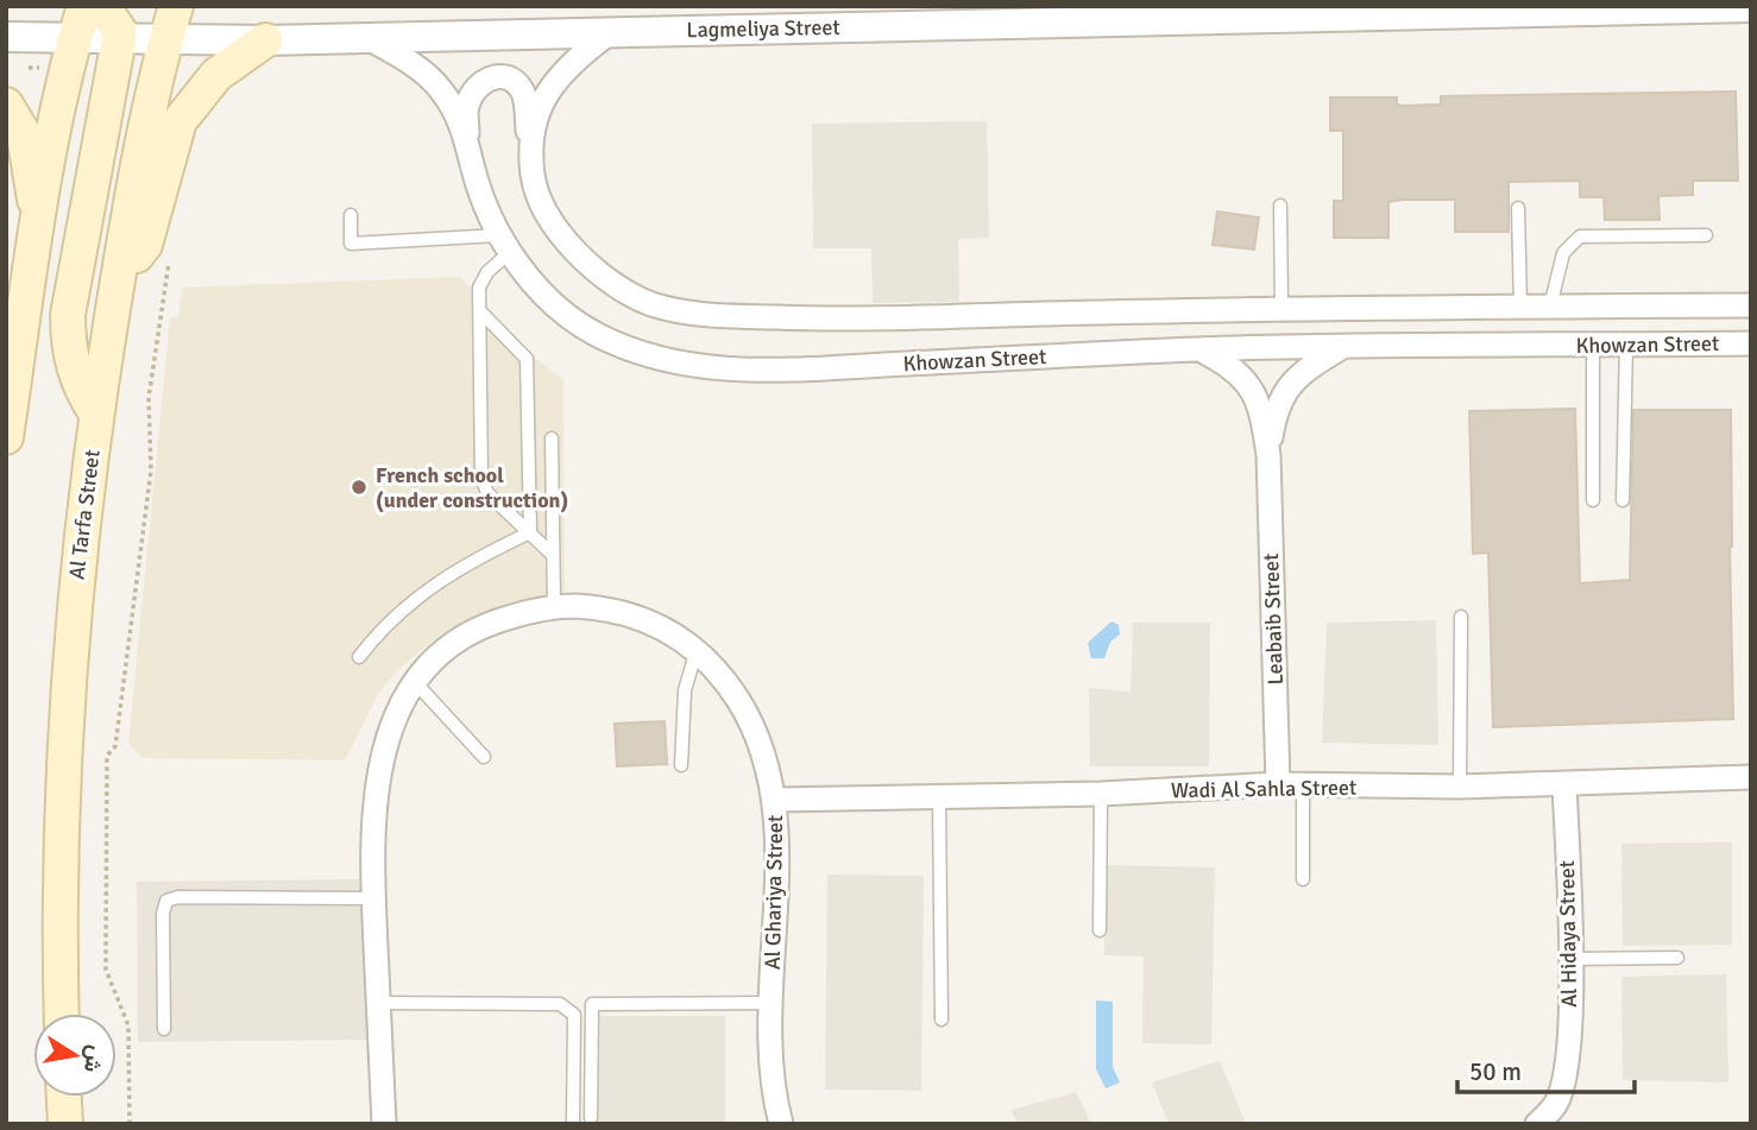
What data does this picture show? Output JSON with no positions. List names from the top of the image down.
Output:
{
  "streets": {
    "main road": ["Al Tarfa Street"],
    "street": [
      "Lagmeliya Street",
      "Khowzan Street",
      "Leabaib Street",
      "Wadi Al Sahla Street",
      "Al Ghariya Street",
      "Al Hidaya Street"
    ]
  },
  "crossings": [
    ["Lagmeliya Street", "Khowzan Street"],
    ["Lagmeliya Street", "Al Tarfa Street"],
    ["Khowzan Street", "Leabaib Street"],
    ["Leabaib Street", "Wadi Al Sahla Street"],
    ["Wadi Al Sahla Street", "Al Ghariya Street"],
    ["Wadi Al Sahla Street", "Al Hidaya Street"]
  ],
  "places": ["French school (under construction)"],
  "scale_bar": "50 m",
  "north": "right"
}
